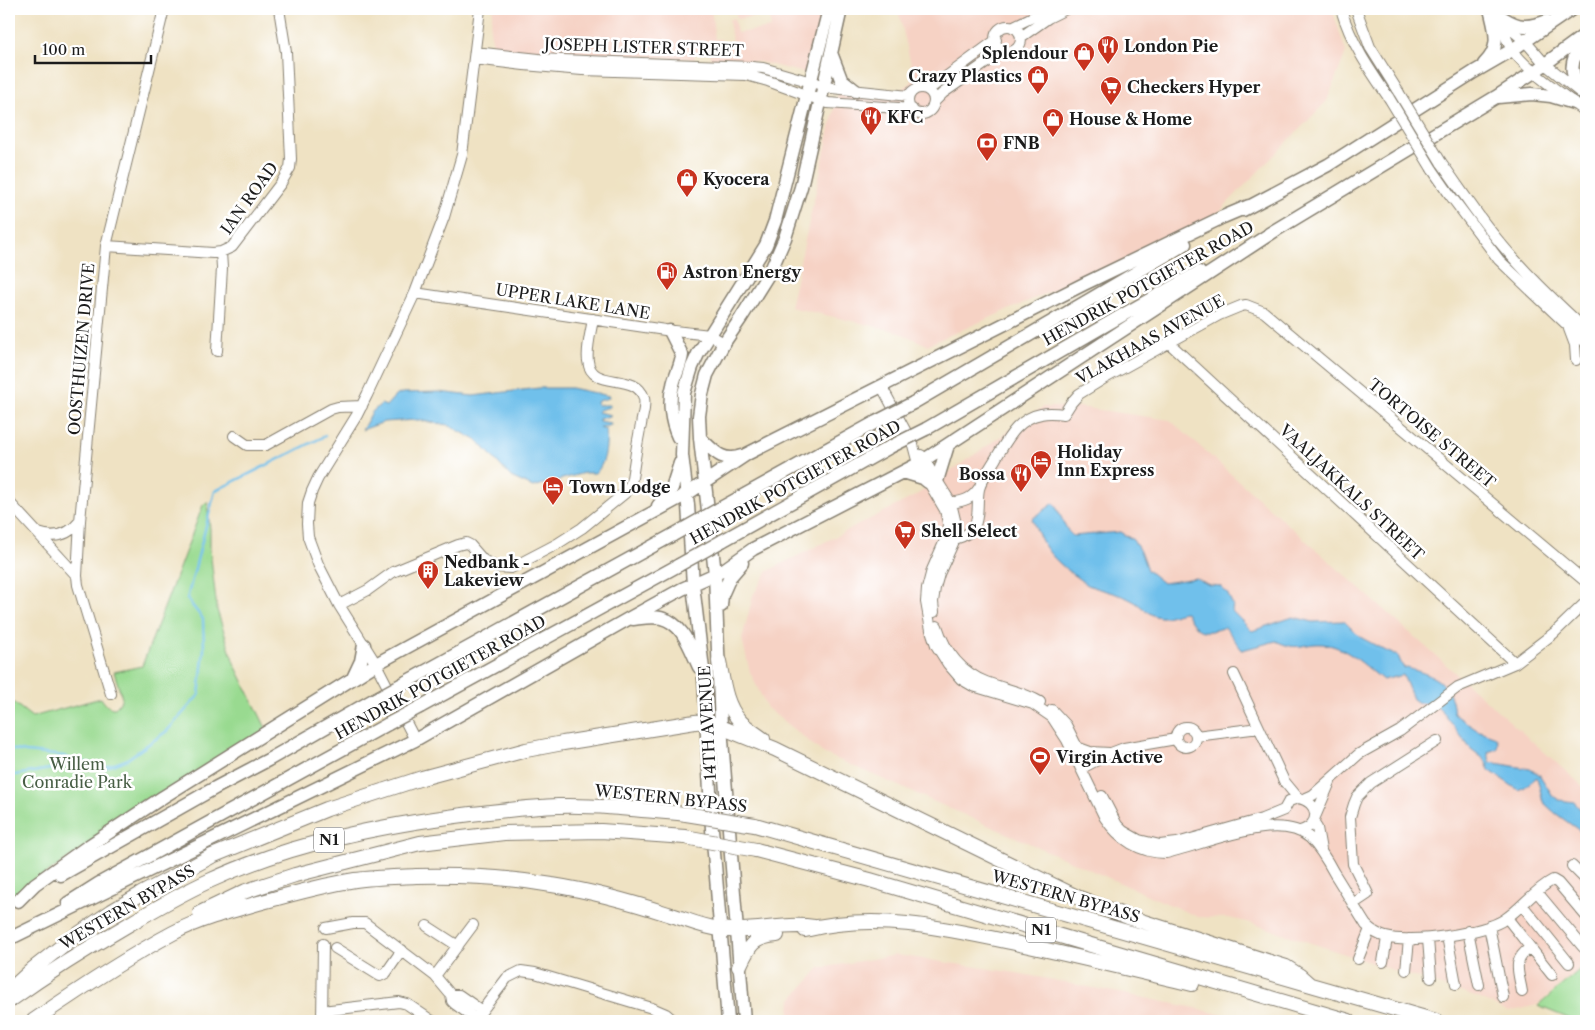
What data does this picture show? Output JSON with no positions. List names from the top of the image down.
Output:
{
  "streets": {
    "highway": ["WESTERN BYPASS", "N1"],
    "main road": ["HENDRIK POTGIETER ROAD", "14TH AVENUE"],
    "street": [
      "JOSEPH LISTER STREET",
      "IAN ROAD",
      "UPPER LAKE LANE",
      "VLAKHAAS AVENUE",
      "OOSTHUIZEN DRIVE",
      "TORTOISE STREET",
      "VAALJAKKALS STREET"
    ]
  },
  "crossings": [
    ["JOSEPH LISTER STREET", "14TH AVENUE"],
    ["IAN ROAD", "OOSTHUIZEN DRIVE"],
    ["UPPER LAKE LANE", "14TH AVENUE"],
    ["VLAKHAAS AVENUE", "TORTOISE STREET"],
    ["VLAKHAAS AVENUE", "VAALJAKKALS STREET"]
  ],
  "parks": ["Willem Conradie Park"],
  "places": {
    "restaurant": ["London Pie", "KFC", "Bossa"],
    "shop": [
      "Splendour",
      "Crazy Plastics",
      "House & Home",
      "Kyocera"
    ],
    "supermarket": ["Checkers Hyper", "Shell Select"],
    "bank": ["FNB"],
    "fuel station": ["Astron Energy"],
    "hotel": ["Holiday Inn Express", "Town Lodge"],
    "building": ["Nedbank - Lakeview"],
    "sports": ["Virgin Active"]
  },
  "scale_bar": "100 m"
}
